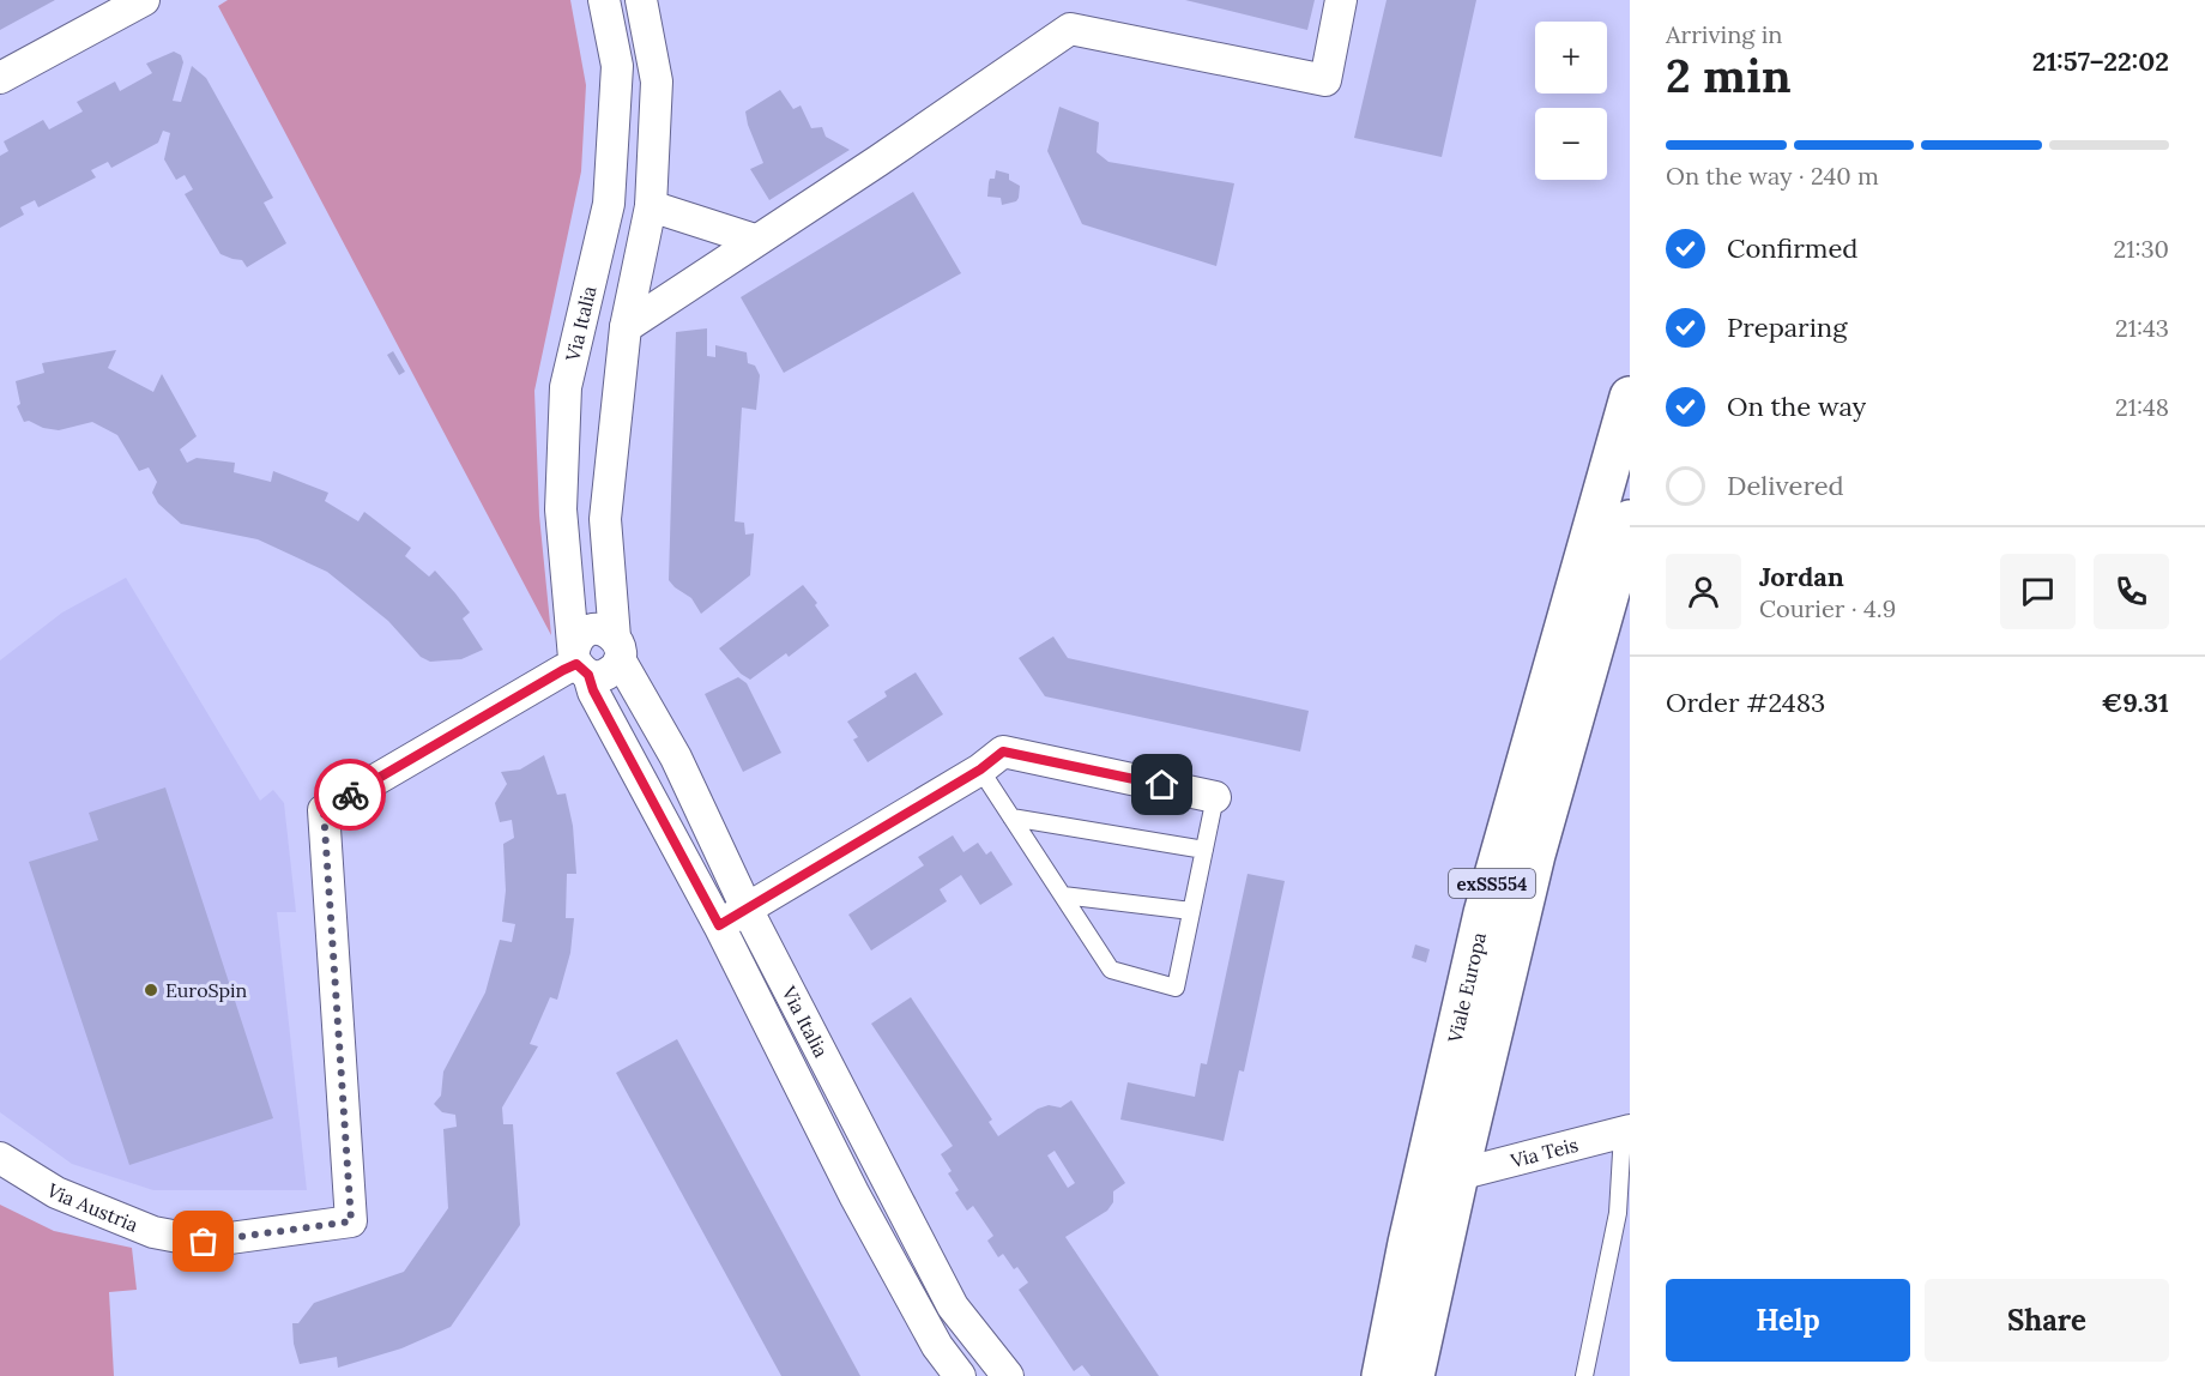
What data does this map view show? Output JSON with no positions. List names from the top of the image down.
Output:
{
  "streets": {
    "main road": ["exSS554", "Viale Europa"],
    "street": ["Via Italia", "Via Teis", "Via Austria"]
  },
  "crossings": [
    ["Via Italia", "Via Austria"],
    ["Viale Europa", "Via Teis"]
  ],
  "places": ["EuroSpin"],
  "page": {
    "heading": ["2 min", "Arriving in", "21:57–22:02"],
    "panel": [
      "Jordan",
      "Courier · 4.9",
      "Order #2483",
      "€9.31"
    ],
    "map_buttons": ["+", "−"],
    "bar": "On the way · 240 m",
    "list": [
      ["Confirmed", "21:30"],
      ["Preparing", "21:43"],
      ["On the way", "21:48"],
      "Delivered"
    ],
    "buttons": ["Help", "Share"]
  }
}
